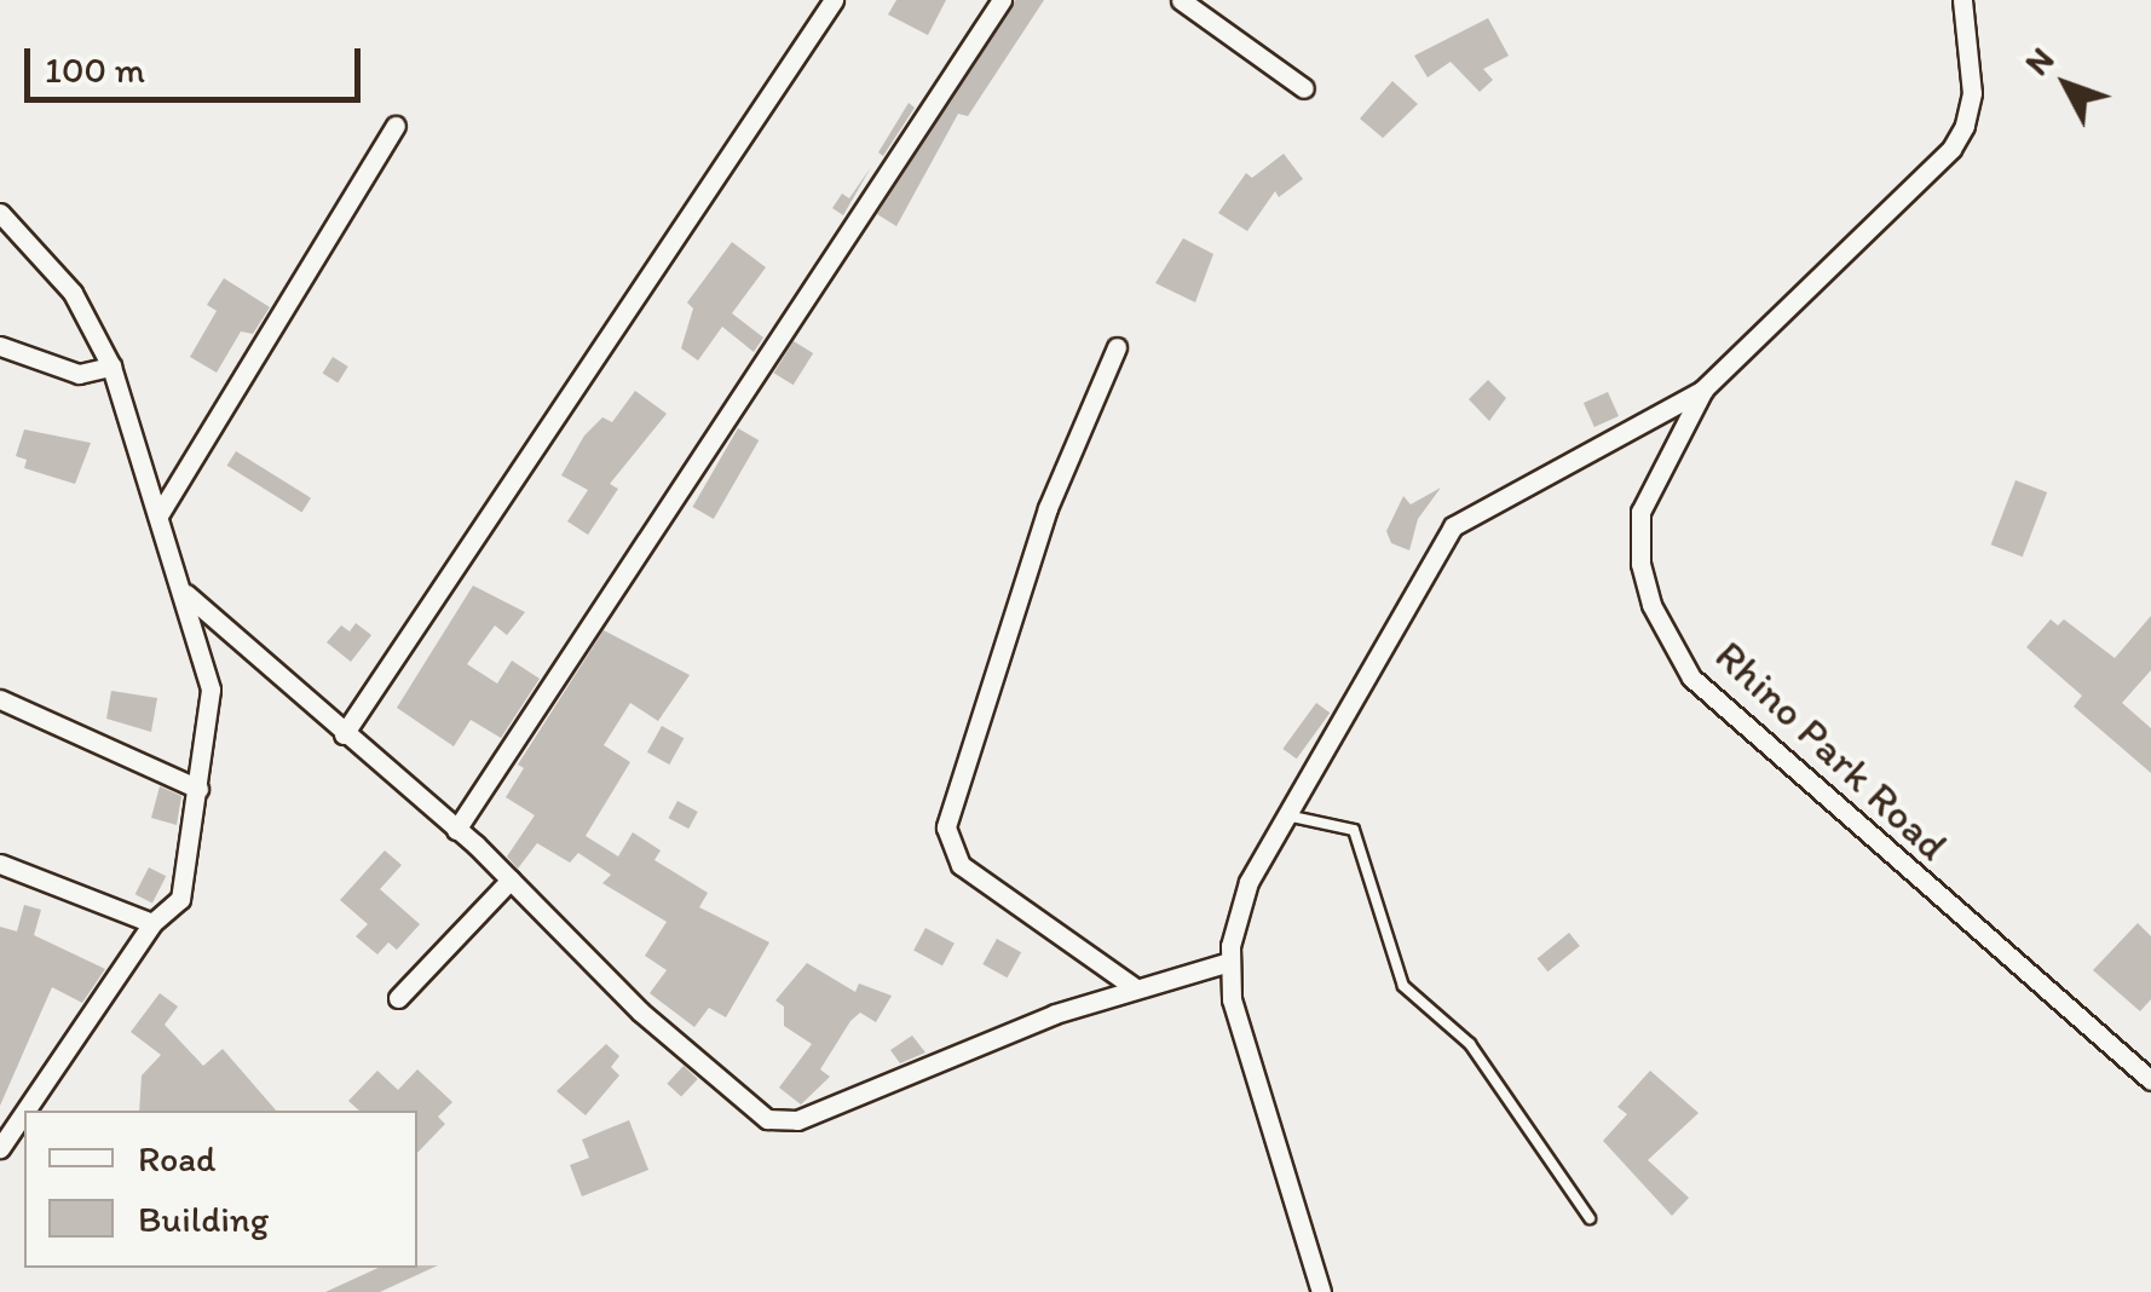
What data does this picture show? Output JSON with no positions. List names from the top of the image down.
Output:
{
  "streets": {
    "street": ["Rhino Park Road"]
  },
  "legend": ["Road", "Building"],
  "scale_bar": "100 m",
  "north": "top left"
}
